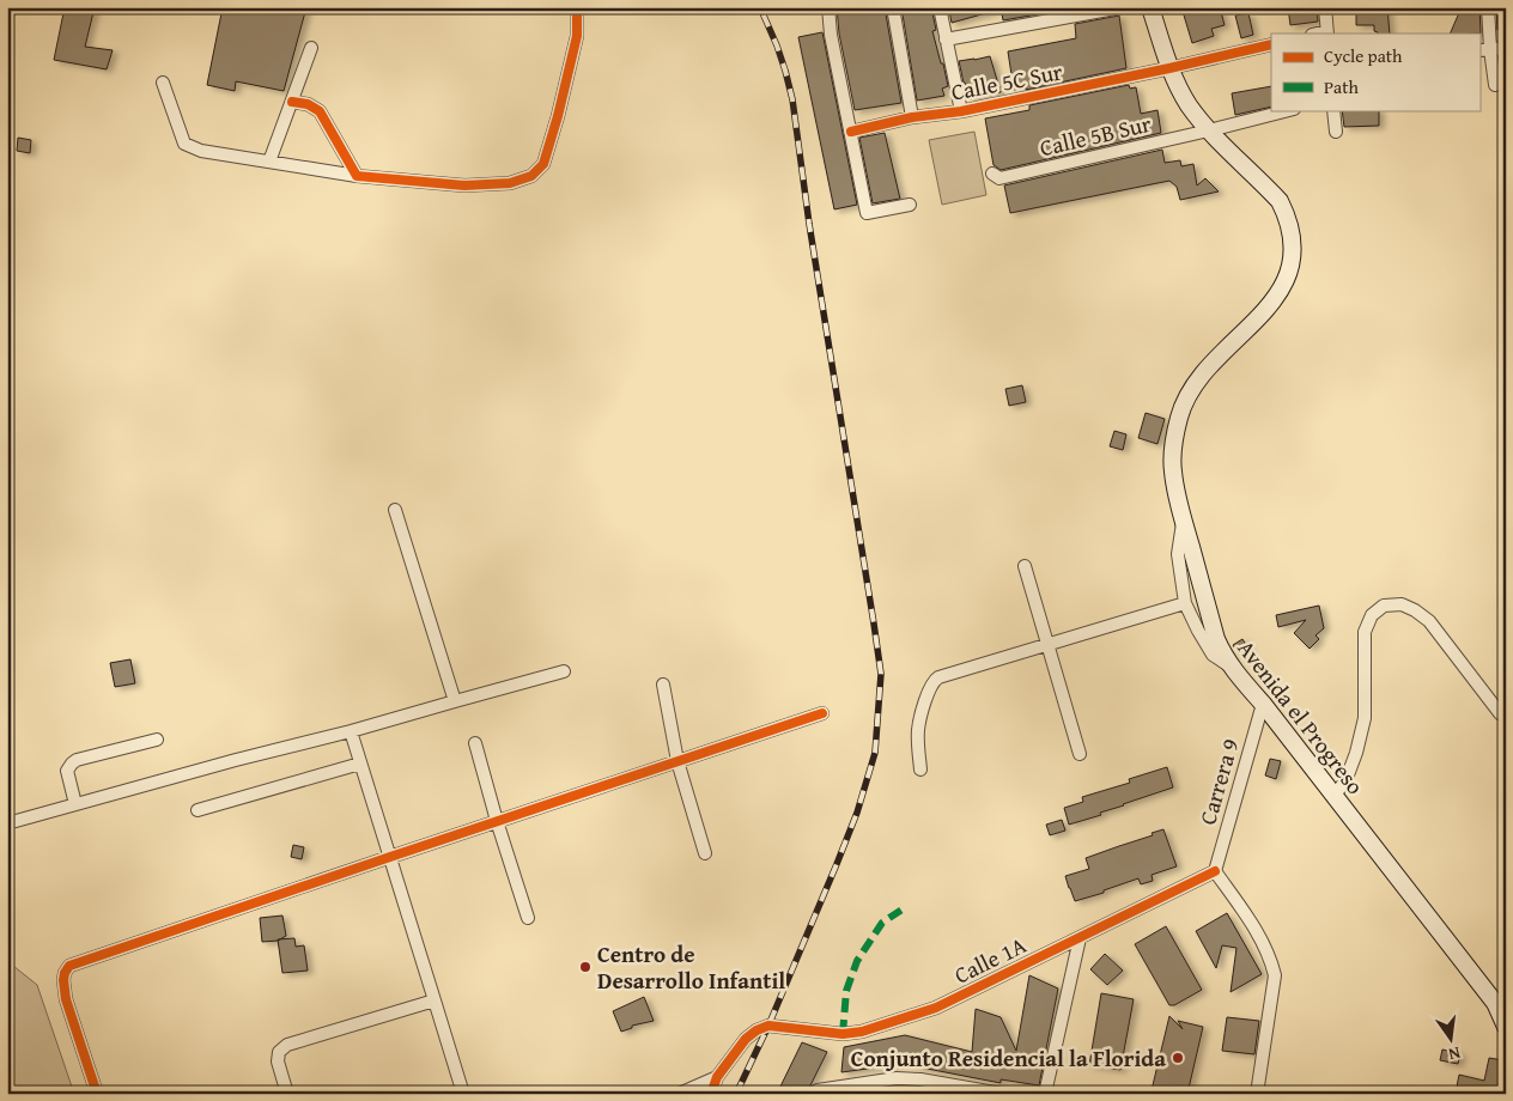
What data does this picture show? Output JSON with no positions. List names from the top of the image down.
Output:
{
  "streets": {
    "main road": ["Avenida el Progreso"],
    "street": [
      "Calle 5C Sur",
      "Calle 5B Sur",
      "Carrera 9",
      "Calle 1A"
    ]
  },
  "crossings": [
    ["Calle 5C Sur", "Avenida el Progreso"],
    ["Calle 5B Sur", "Avenida el Progreso"],
    ["Avenida el Progreso", "Carrera 9"],
    ["Carrera 9", "Calle 1A"]
  ],
  "places": ["Centro de Desarrollo Infantil", "Conjunto Residencial la Florida"],
  "legend": ["Cycle path", "Path"],
  "north": "bottom"
}
